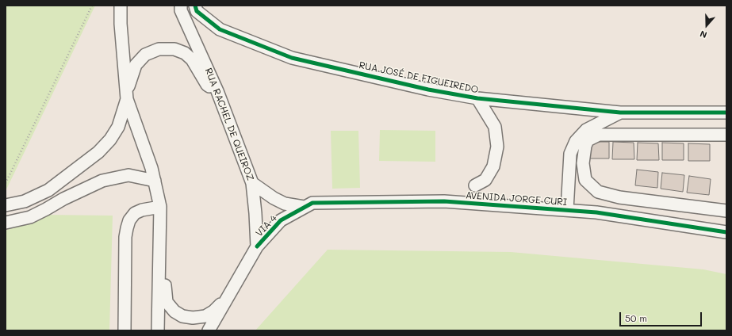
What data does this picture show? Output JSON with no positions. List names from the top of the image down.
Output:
{
  "streets": {
    "street": [
      "RUA JOSÉ DE FIGUEIREDO",
      "RUA RACHEL DE QUEIROZ",
      "AVENIDA JORGE CURI",
      "VIA 4"
    ]
  },
  "crossings": [
    ["RUA RACHEL DE QUEIROZ", "VIA 4"],
    ["AVENIDA JORGE CURI", "VIA 4"]
  ],
  "scale_bar": "50 m",
  "north": "bottom"
}
